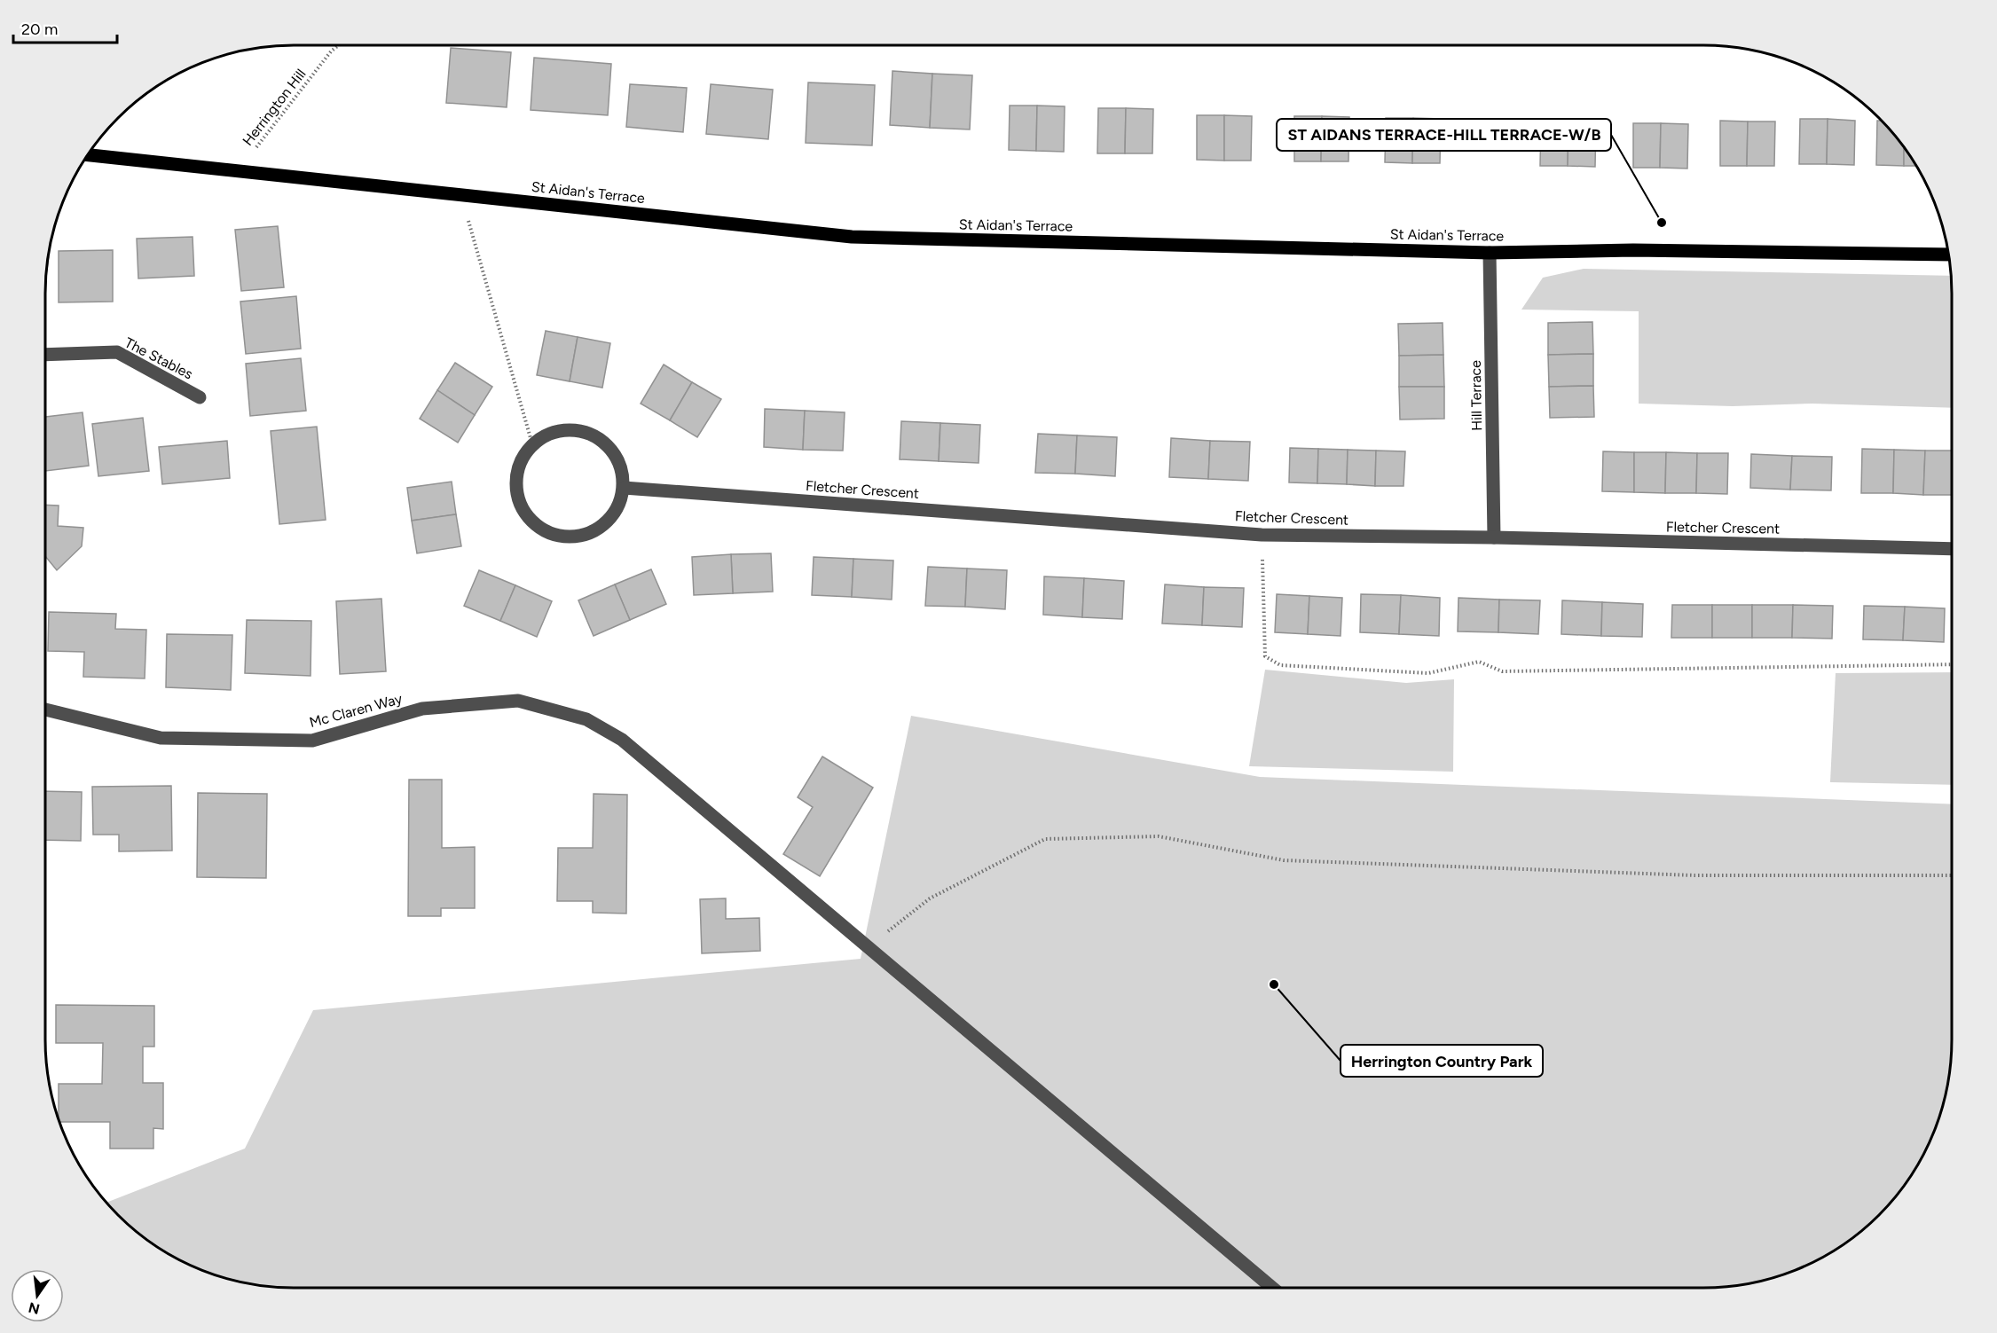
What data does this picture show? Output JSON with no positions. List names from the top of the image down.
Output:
{
  "streets": {
    "main road": ["St Aidan's Terrace"],
    "street": [
      "The Stables",
      "Hill Terrace",
      "Fletcher Crescent",
      "Mc Claren Way"
    ],
    "path": ["Herrington Hill"]
  },
  "crossings": [
    ["Herrington Hill", "St Aidan's Terrace"],
    ["St Aidan's Terrace", "Hill Terrace"],
    ["Hill Terrace", "Fletcher Crescent"]
  ],
  "places": ["ST AIDANS TERRACE-HILL TERRACE-W/B", "Herrington Country Park"],
  "scale_bar": "20 m",
  "north": "bottom"
}
